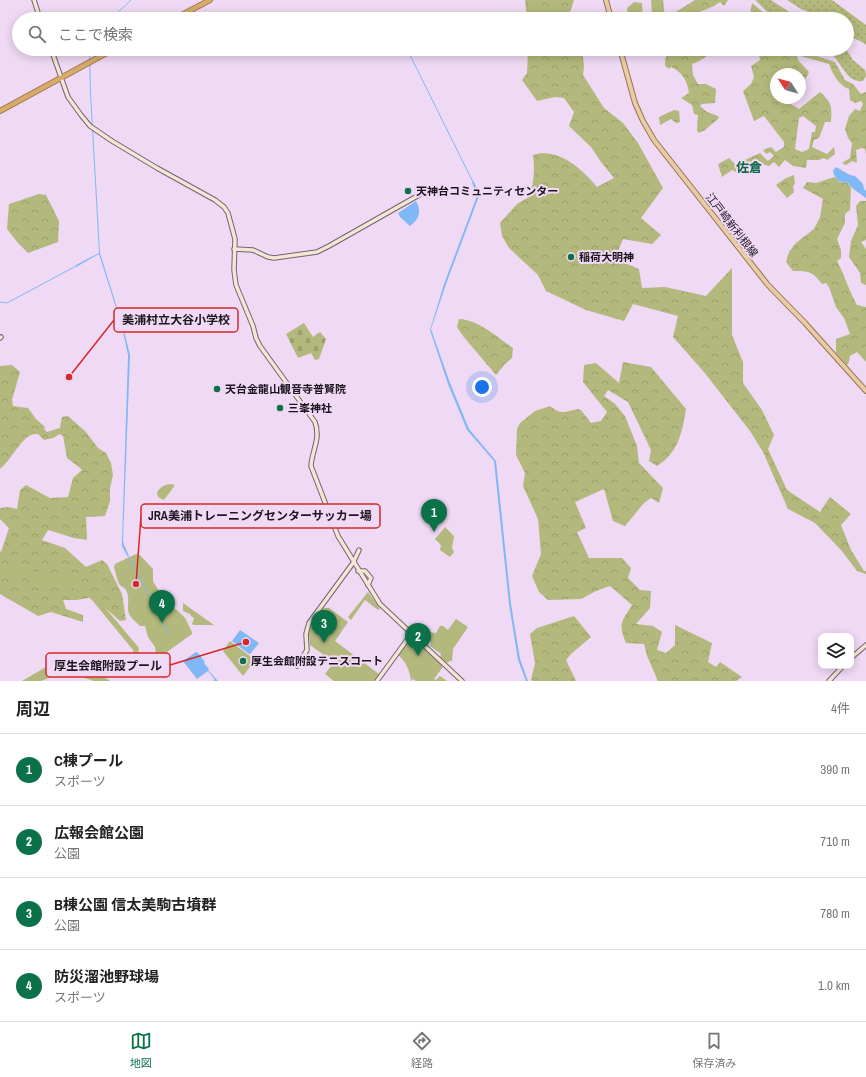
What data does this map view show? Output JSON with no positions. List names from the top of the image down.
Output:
{
  "streets": {
    "main road": ["江戸崎新利根線"]
  },
  "districts": ["佐倉"],
  "places": [
    "天神台コミュニティセンター",
    "稲荷大明神",
    "美浦村立大谷小学校",
    "天台金龍山観音寺普賢院",
    "三峯神社",
    "JRA美浦トレーニングセンターサッカー場",
    "厚生会館附設プール",
    "厚生会館附設テニスコート"
  ],
  "north": "top left",
  "page": {
    "search": "ここで検索",
    "pins": [
      "1",
      "4",
      "3",
      "2"
    ],
    "heading": ["周辺", "4件"],
    "list": [
      {
        "mark": "1",
        "name": "C棟プール",
        "note": "スポーツ",
        "value": "390 m"
      },
      {
        "mark": "2",
        "name": "広報会館公園",
        "note": "公園",
        "value": "710 m"
      },
      {
        "mark": "3",
        "name": "B棟公園 信太美駒古墳群",
        "note": "公園",
        "value": "780 m"
      },
      {
        "mark": "4",
        "name": "防災溜池野球場",
        "note": "スポーツ",
        "value": "1.0 km"
      }
    ],
    "nav": ["地図", "経路", "保存済み"]
  }
}
